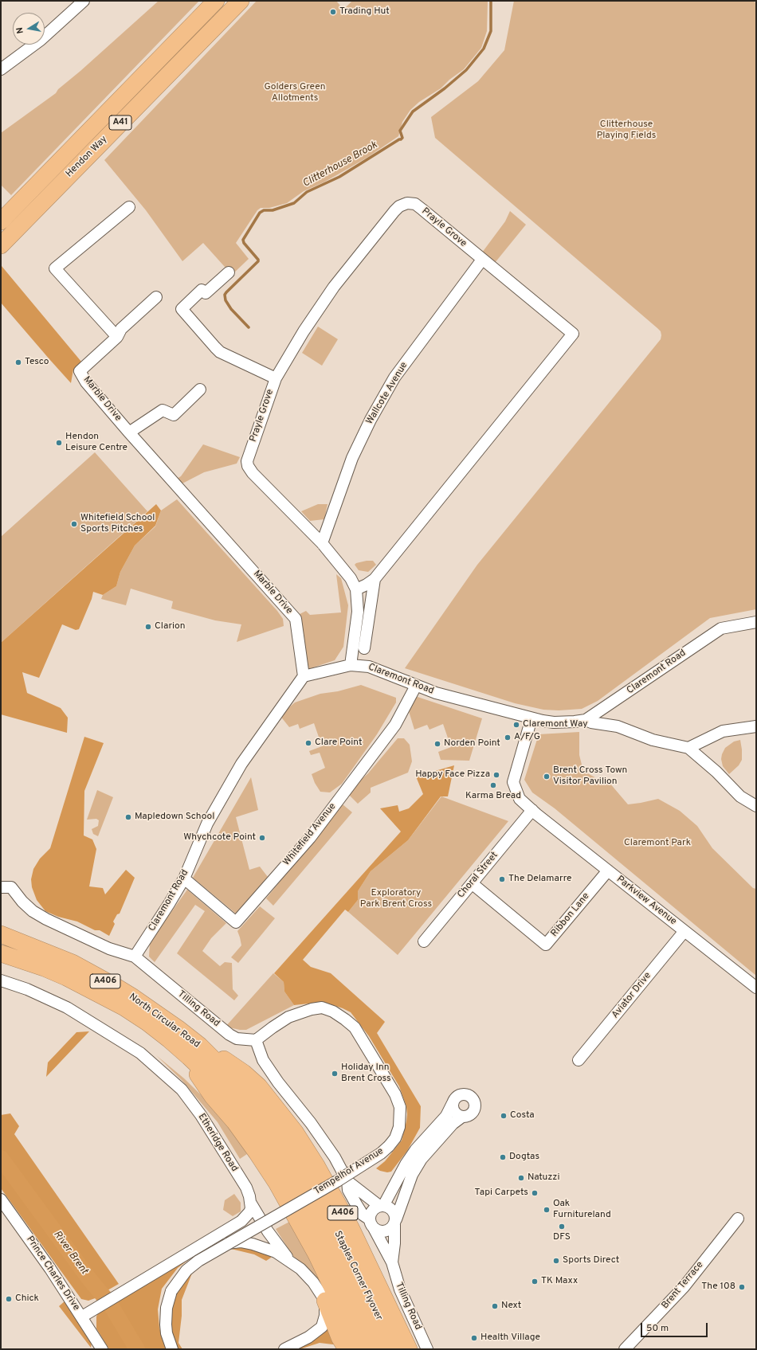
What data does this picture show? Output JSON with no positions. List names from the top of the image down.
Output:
{
  "streets": {
    "highway": [
      "A41",
      "Hendon Way",
      "A406",
      "North Circular Road",
      "Staples Corner Flyover"
    ],
    "street": [
      "Prayle Grove",
      "Wallcote Avenue",
      "Marble Drive",
      "Claremont Road",
      "Whitefield Avenue",
      "Choral Street",
      "Parkview Avenue",
      "Ribbon Lane",
      "Aviator Drive",
      "Tilling Road",
      "Etheridge Road",
      "Tempelhof Avenue",
      "Prince Charles Drive",
      "Brent Terrace"
    ]
  },
  "crossings": [
    ["Prayle Grove", "Wallcote Avenue"],
    ["Prayle Grove", "Claremont Road"],
    ["Marble Drive", "Claremont Road"],
    ["Claremont Road", "Whitefield Avenue"],
    ["Claremont Road", "Tilling Road"],
    ["Choral Street", "Parkview Avenue"],
    ["Choral Street", "Ribbon Lane"],
    ["Parkview Avenue", "Ribbon Lane"],
    ["Parkview Avenue", "Aviator Drive"],
    ["A406", "North Circular Road"],
    ["Tilling Road", "Tempelhof Avenue"],
    ["North Circular Road", "Staples Corner Flyover"]
  ],
  "water": ["Clitterhouse Brook", "River Brent"],
  "parks": [
    "Golders Green Allotments",
    "Clitterhouse Playing Fields",
    "Claremont Park",
    "Exploratory Park Brent Cross"
  ],
  "places": [
    "Trading Hut",
    "Tesco",
    "Hendon Leisure Centre",
    "Whitefield School Sports Pitches",
    "Clarion",
    "Claremont Way",
    "A/F/G",
    "Clare Point",
    "Norden Point",
    "Happy Face Pizza",
    "Brent Cross Town Visitor Pavilion",
    "Karma Bread",
    "Mapledown School",
    "Whychcote Point",
    "The Delamarre",
    "Holiday Inn Brent Cross",
    "Costa",
    "Dogtas",
    "Natuzzi",
    "Tapi Carpets",
    "Oak Furnitureland",
    "DFS",
    "Sports Direct",
    "TK Maxx",
    "The 108",
    "Chick",
    "Next",
    "Health Village"
  ],
  "scale_bar": "50 m",
  "north": "left"
}
